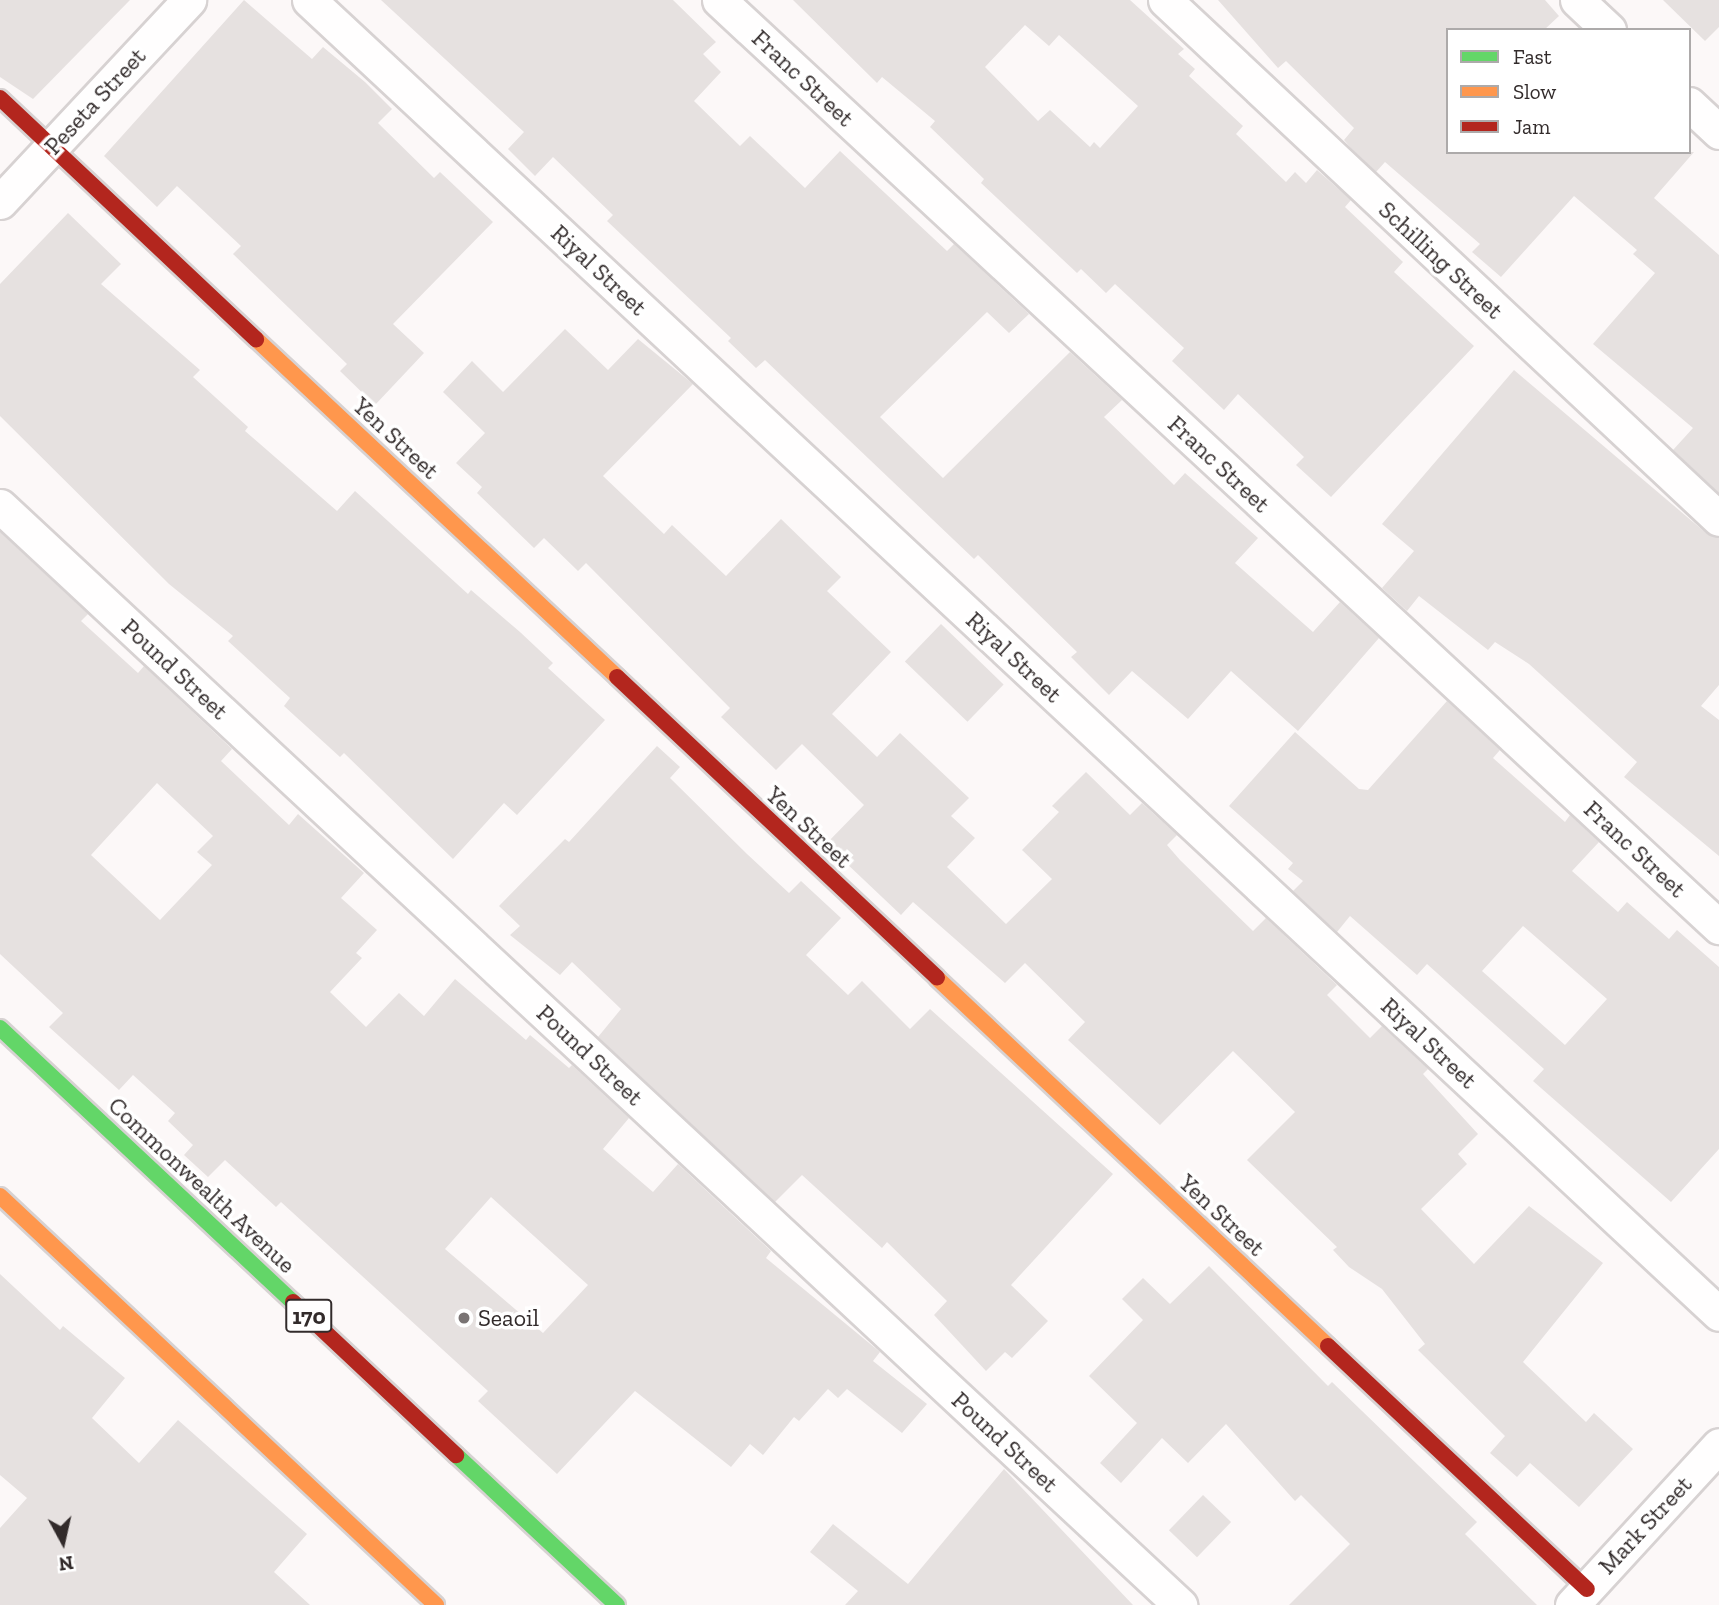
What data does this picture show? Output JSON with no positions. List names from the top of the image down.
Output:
{
  "streets": {
    "street": [
      "Franc Street",
      "Peseta Street",
      "Schilling Street",
      "Riyal Street",
      "Yen Street",
      "Pound Street",
      "Commonwealth Avenue",
      "170",
      "Mark Street"
    ]
  },
  "crossings": [
    ["Peseta Street", "Yen Street"],
    ["Yen Street", "Mark Street"]
  ],
  "places": ["Seaoil"],
  "legend": ["Fast", "Slow", "Jam"],
  "north": "bottom"
}
